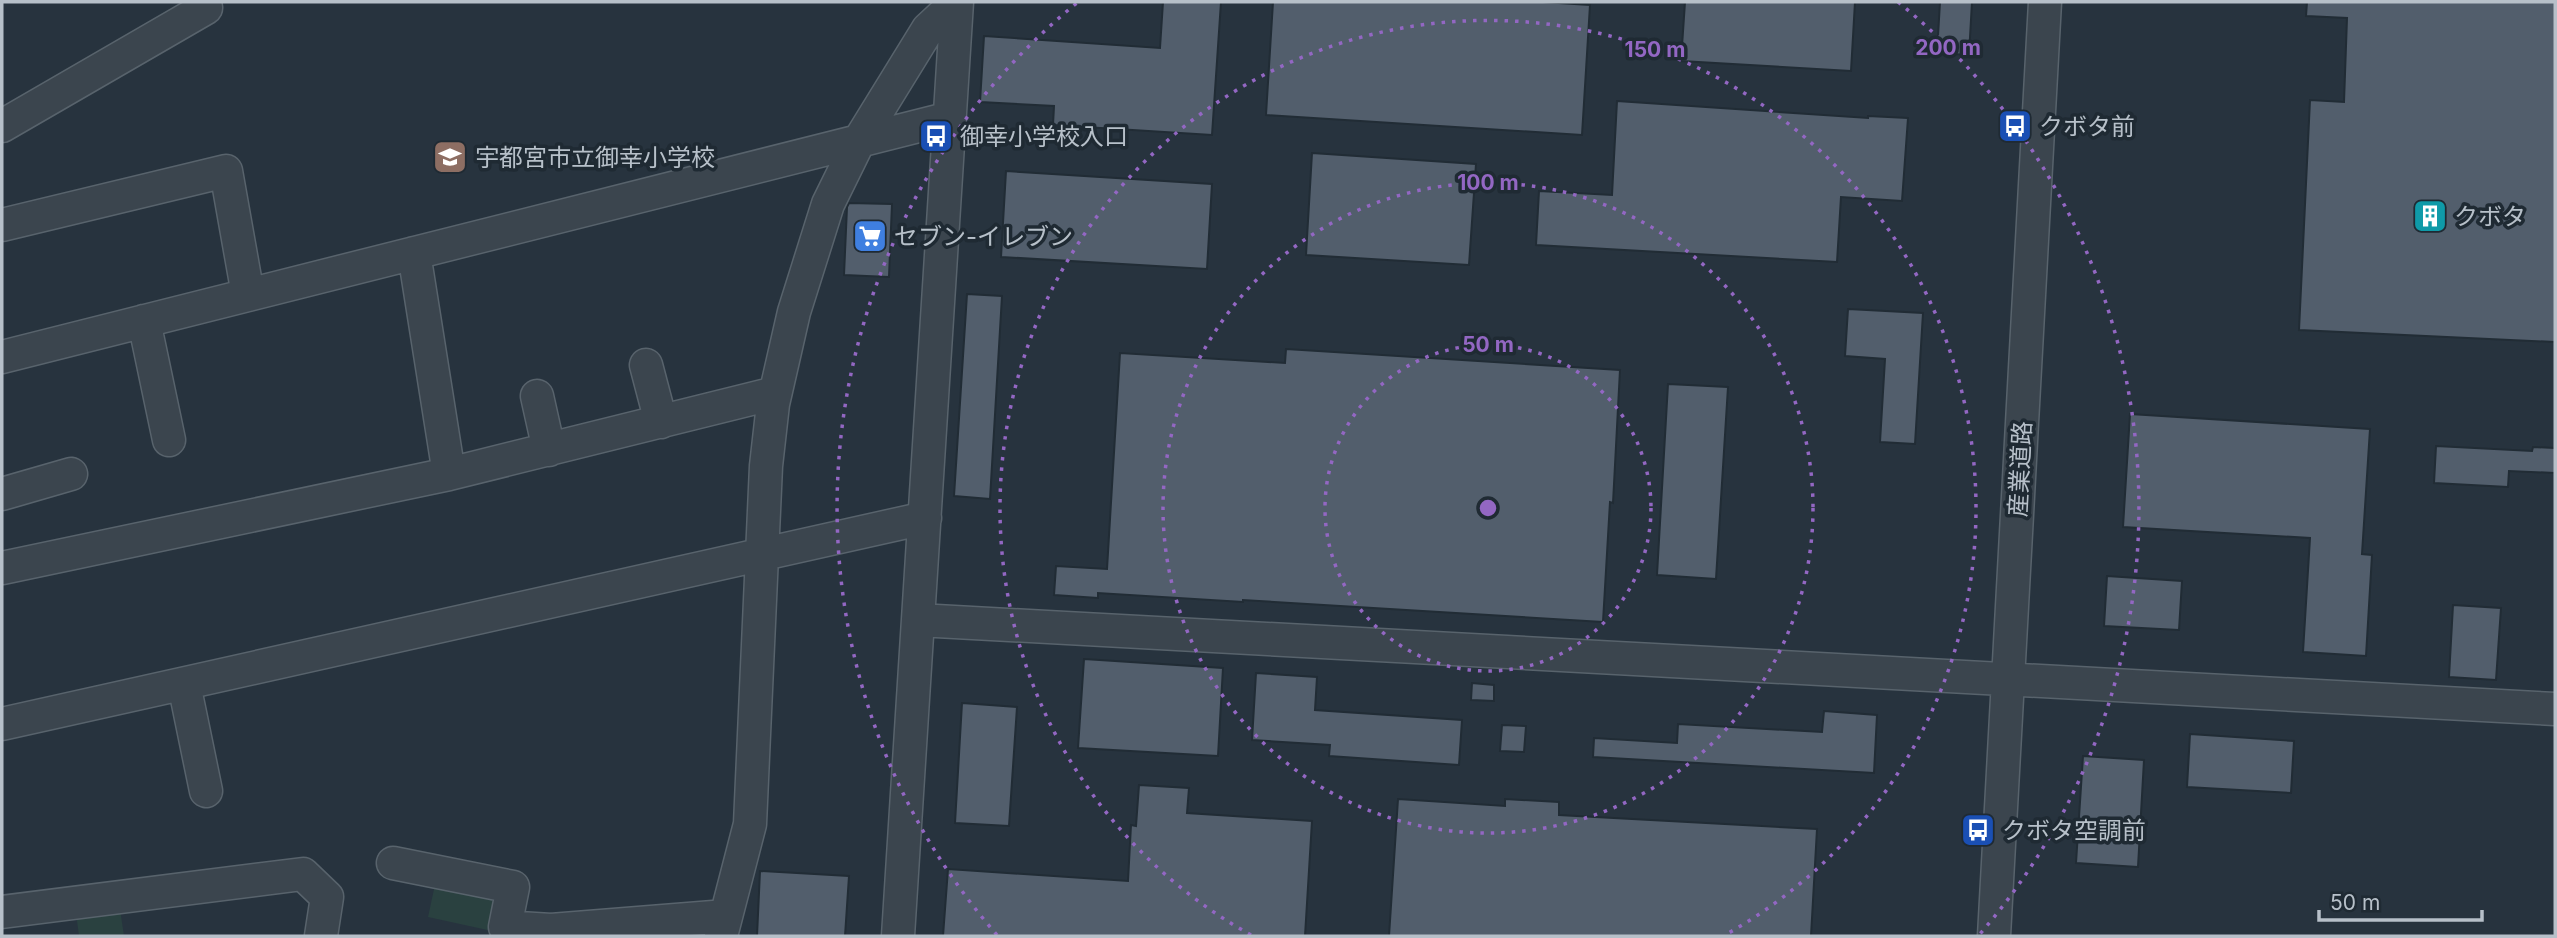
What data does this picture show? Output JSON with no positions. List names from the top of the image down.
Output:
{
  "streets": {
    "street": ["産業道路"]
  },
  "places": {
    "bus stop": ["クボタ前", "御幸小学校入口", "クボタ空調前"],
    "school or university": ["宇都宮市立御幸小学校"],
    "building": ["クボタ"],
    "supermarket": ["セブン-イレブン"]
  },
  "scale_bar": "50 m",
  "rings": [
    "200 m",
    "150 m",
    "100 m",
    "50 m"
  ]
}
